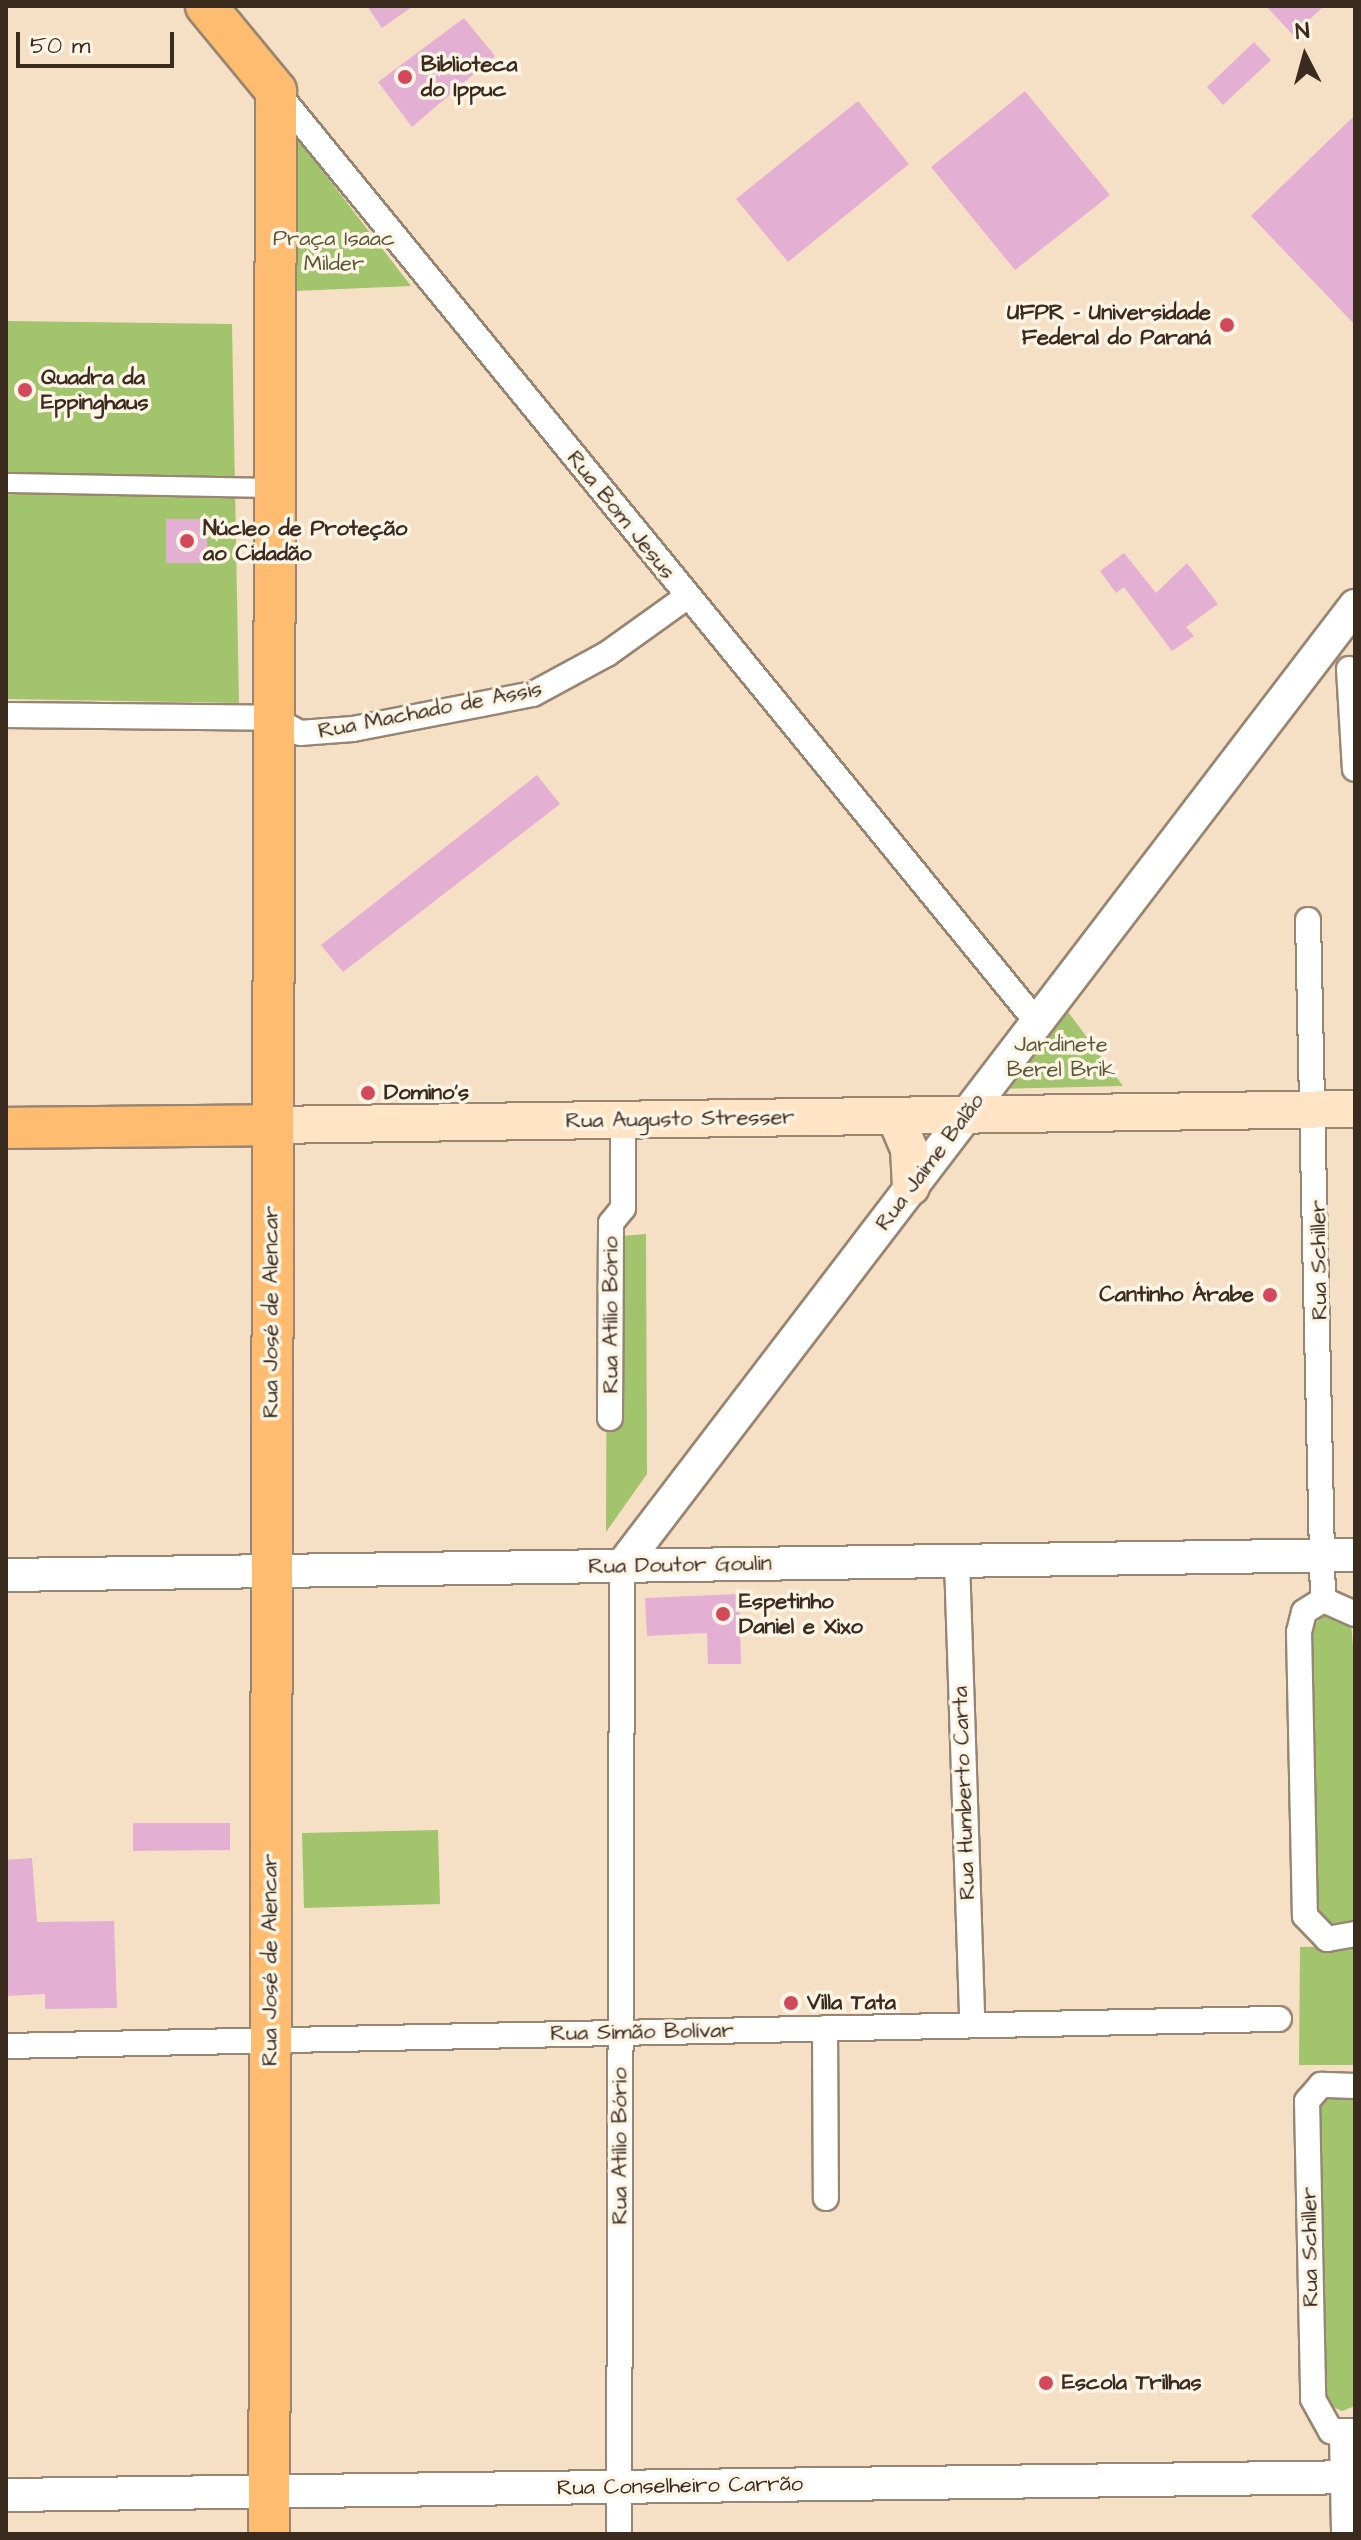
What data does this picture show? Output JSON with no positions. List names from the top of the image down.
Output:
{
  "streets": {
    "main road": ["Rua Bom Jesus", "Rua Augusto Stresser", "Rua José de Alencar"],
    "street": [
      "Rua Machado de Assis",
      "Rua Jaime Balão",
      "Rua Schiller",
      "Rua Atílio Bório",
      "Rua Doutor Goulin",
      "Rua Humberto Carta",
      "Rua Simão Bolívar",
      "Rua Conselheiro Carrão"
    ]
  },
  "crossings": [
    ["Rua Bom Jesus", "Rua Machado de Assis"],
    ["Rua Bom Jesus", "Rua Jaime Balão"],
    ["Rua Bom Jesus", "Rua José de Alencar"],
    ["Rua Machado de Assis", "Rua José de Alencar"],
    ["Rua Augusto Stresser", "Rua Jaime Balão"],
    ["Rua Augusto Stresser", "Rua Schiller"],
    ["Rua Augusto Stresser", "Rua José de Alencar"],
    ["Rua Augusto Stresser", "Rua Atílio Bório"],
    ["Rua Jaime Balão", "Rua Atílio Bório"],
    ["Rua Jaime Balão", "Rua Doutor Goulin"],
    ["Rua Schiller", "Rua Doutor Goulin"],
    ["Rua Schiller", "Rua Conselheiro Carrão"],
    ["Rua José de Alencar", "Rua Doutor Goulin"],
    ["Rua José de Alencar", "Rua Simão Bolívar"],
    ["Rua José de Alencar", "Rua Conselheiro Carrão"],
    ["Rua Atílio Bório", "Rua Doutor Goulin"],
    ["Rua Atílio Bório", "Rua Simão Bolívar"],
    ["Rua Atílio Bório", "Rua Conselheiro Carrão"],
    ["Rua Doutor Goulin", "Rua Humberto Carta"],
    ["Rua Humberto Carta", "Rua Simão Bolívar"]
  ],
  "parks": ["Praça Isaac Milder", "Jardinete Berel Brik"],
  "places": [
    "Biblioteca do Ippuc",
    "UFPR - Universidade Federal do Paraná",
    "Quadra da Eppinghaus",
    "Núcleo de Proteção ao Cidadão",
    "Domino's",
    "Cantinho Árabe",
    "Espetinho Daniel e Xixo",
    "Villa Tata",
    "Escola Trilhas"
  ],
  "scale_bar": "50 m",
  "north": "top"
}
